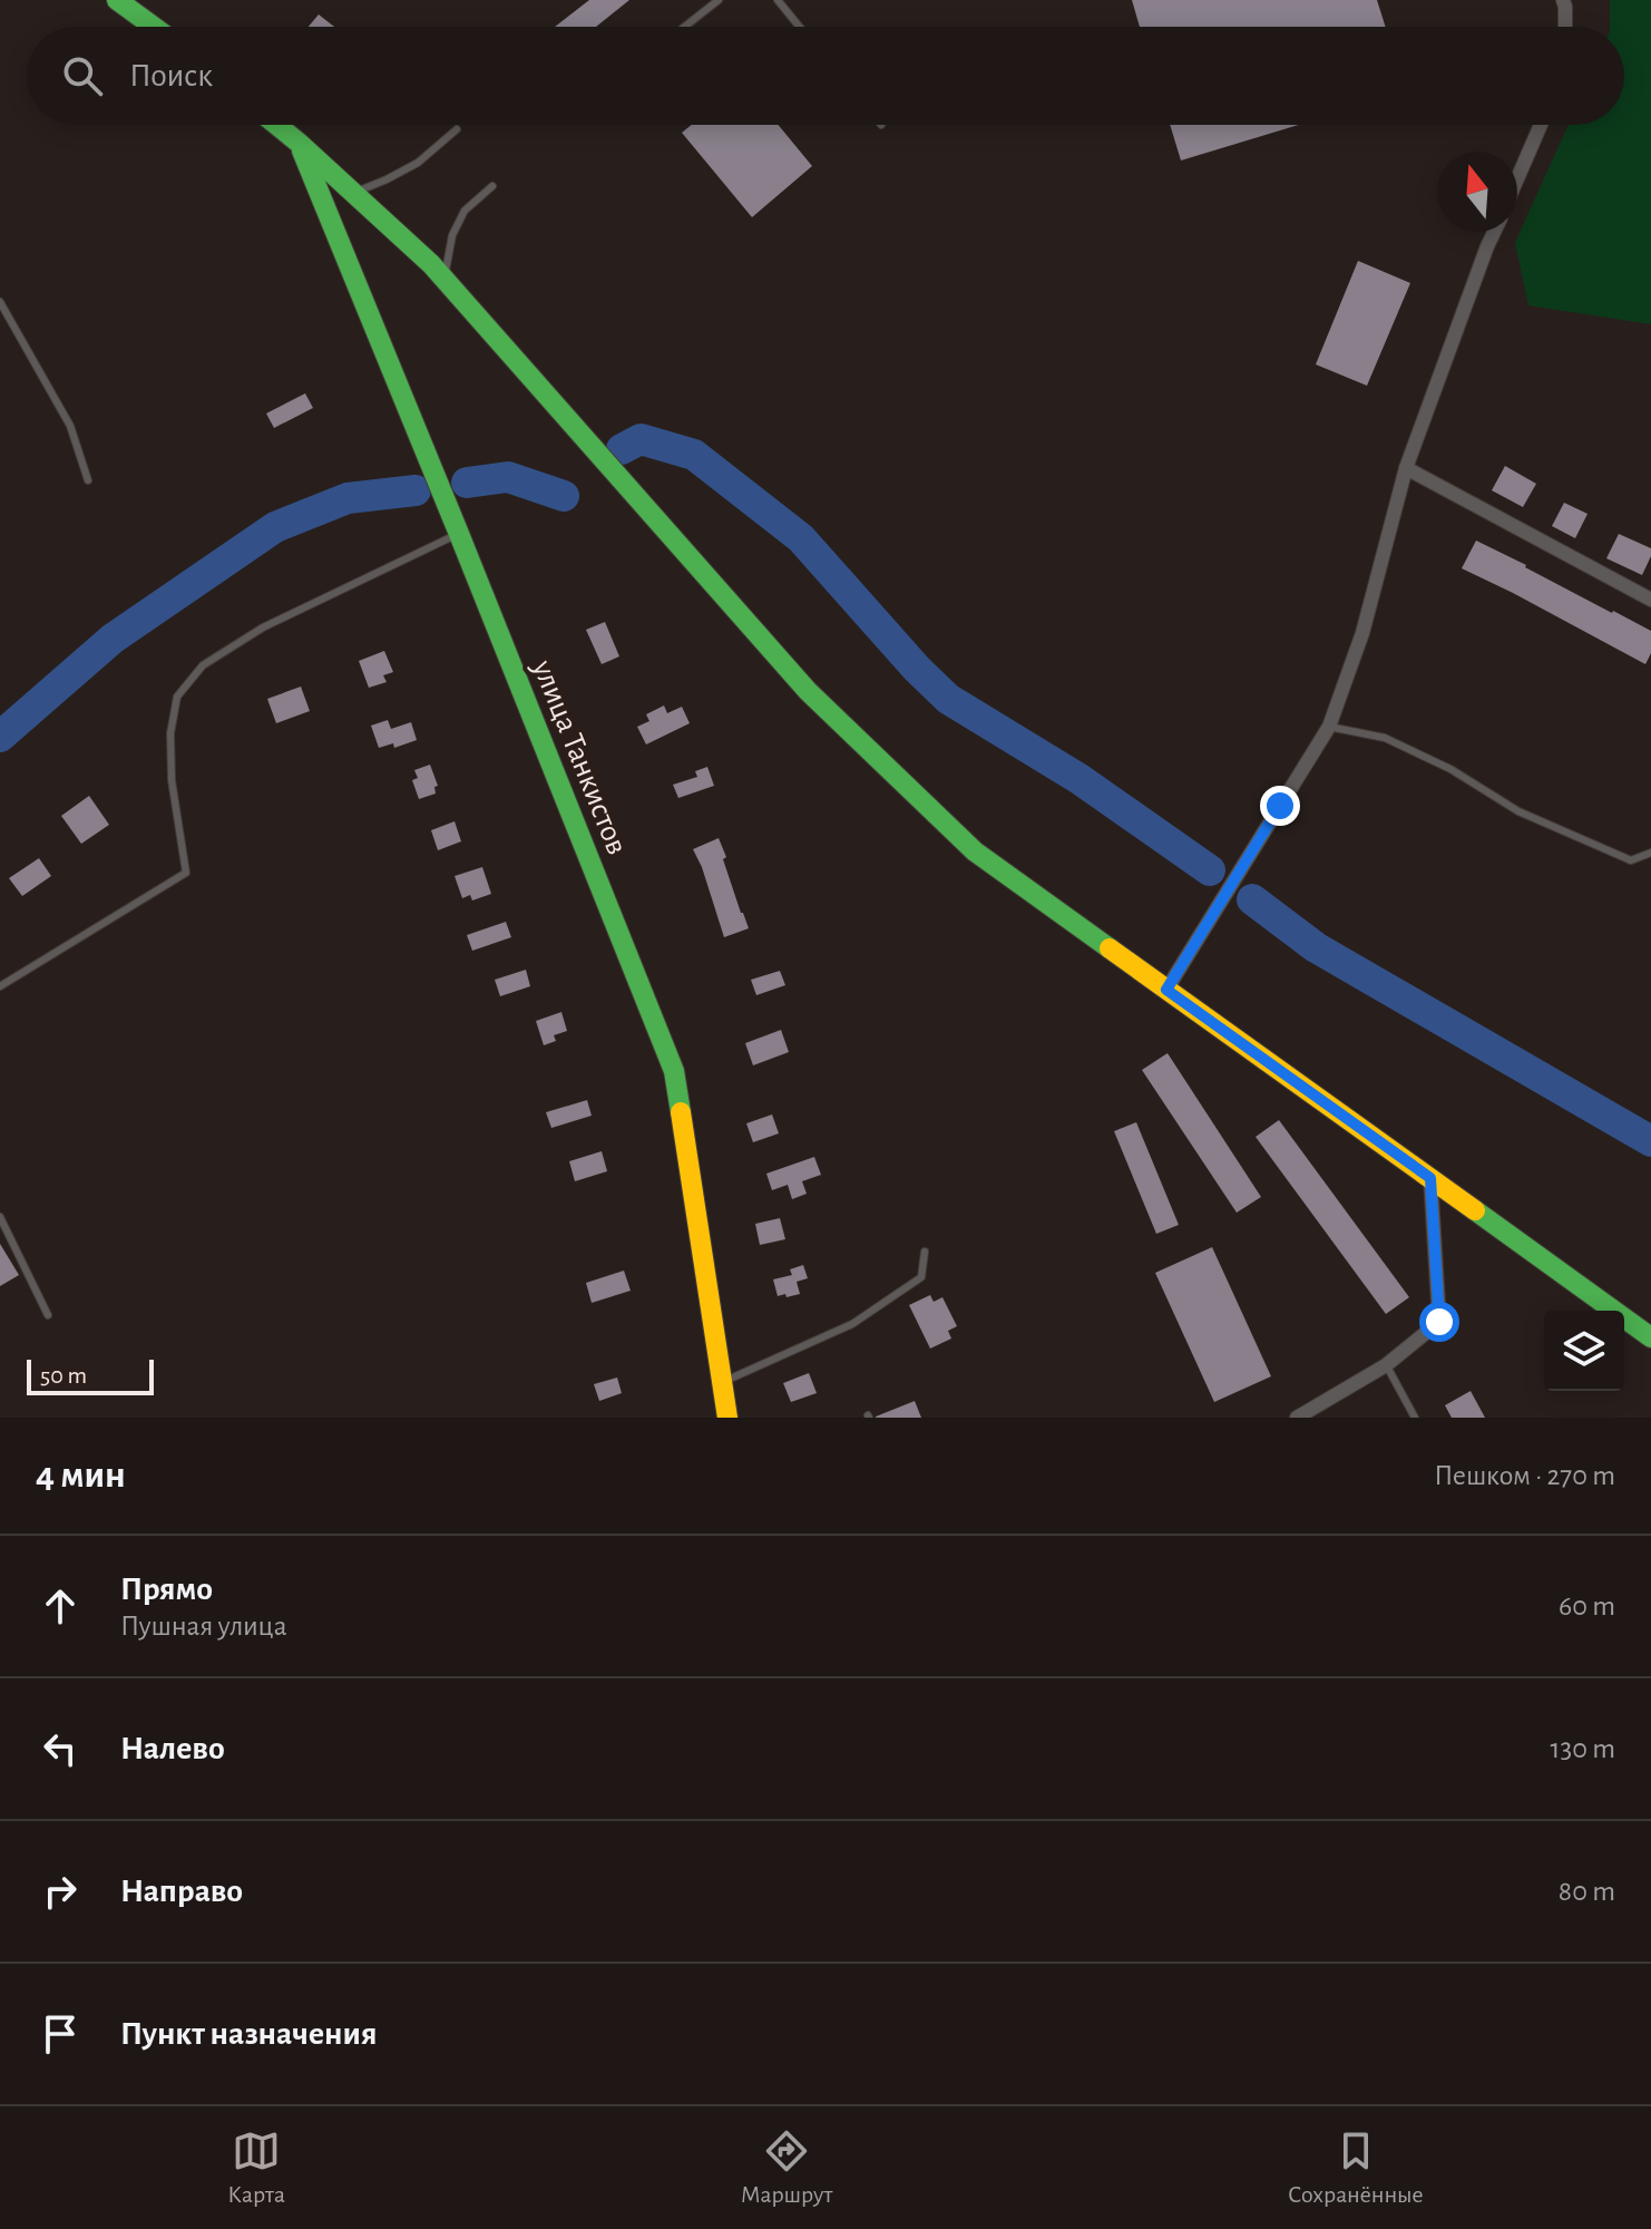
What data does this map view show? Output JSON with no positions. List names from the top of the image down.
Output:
{
  "streets": {
    "main road": ["улица Танкистов"]
  },
  "scale_bar": "50 m",
  "north": "top",
  "page": {
    "search": "Поиск",
    "scale": "50 m",
    "heading": ["4 мин", "Пешком · 270 m"],
    "list": [
      ["Прямо", "Пушная улица", "60 m"],
      ["Налево", "130 m"],
      ["Направо", "80 m"],
      "Пункт назначения"
    ],
    "nav": ["Карта", "Маршрут", "Сохранённые"]
  }
}
